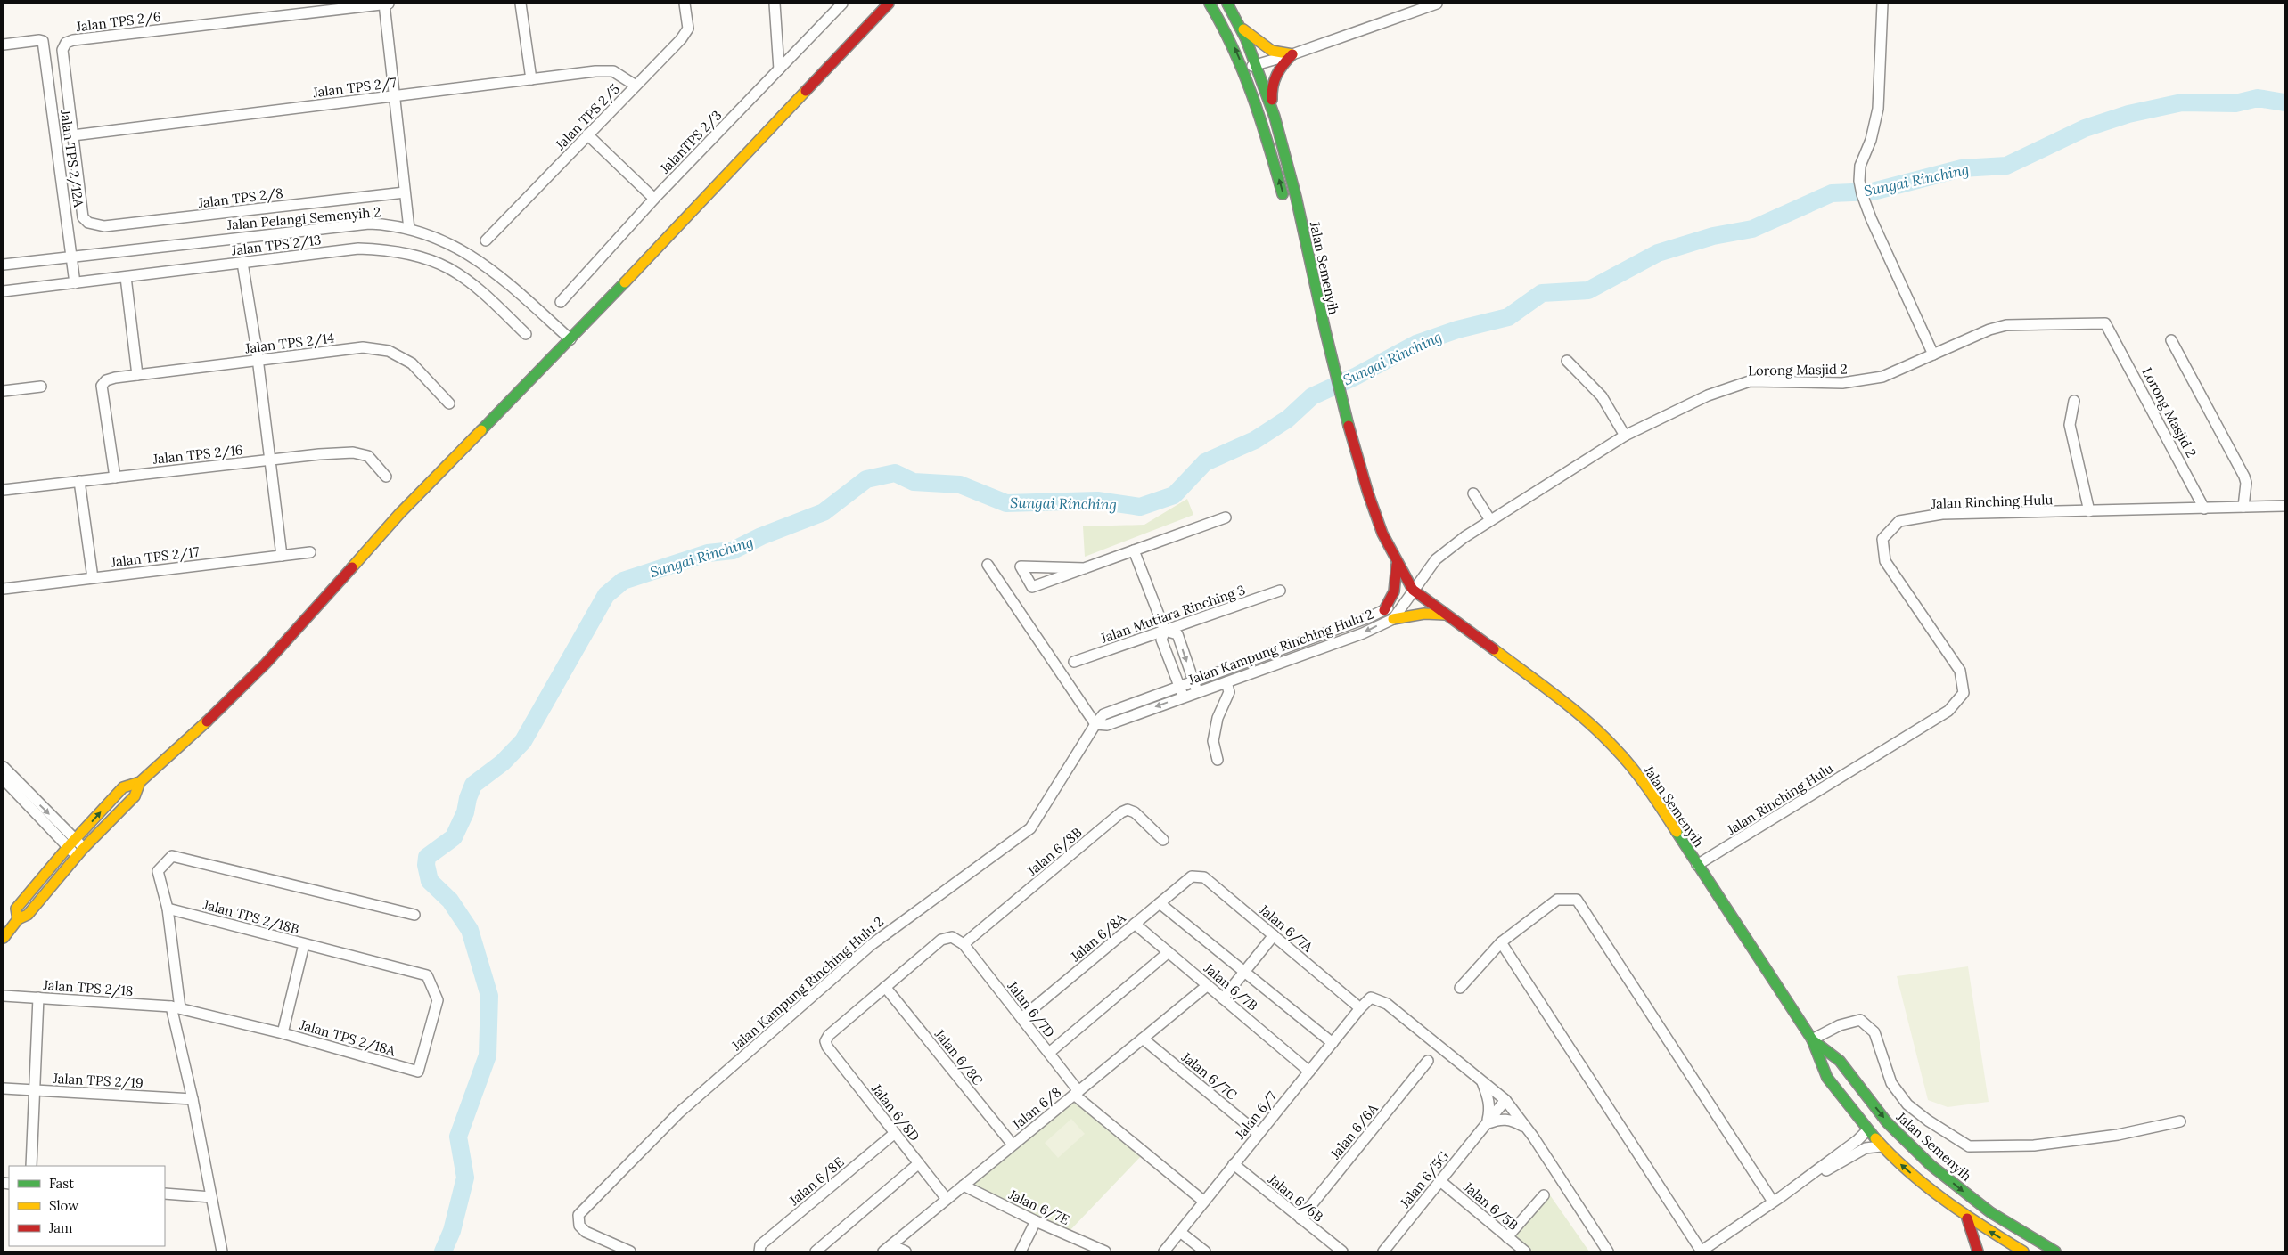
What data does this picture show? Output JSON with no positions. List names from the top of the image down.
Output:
{
  "streets": {
    "main road": ["Jalan Semenyih"],
    "street": [
      "Jalan TPS 2/6",
      "Jalan TPS 2/7",
      "Jalan TPS 2/5",
      "JalanTPS 2/3",
      "Jalan TPS 2/12A",
      "Jalan TPS 2/8",
      "Jalan Pelangi Semenyih 2",
      "Jalan TPS 2/13",
      "Jalan TPS 2/14",
      "Lorong Masjid 2",
      "Jalan TPS 2/16",
      "Jalan Rinching Hulu",
      "Jalan TPS 2/17",
      "Jalan Mutiara Rinching 3",
      "Jalan Kampung Rinching Hulu 2",
      "Jalan 6/8B",
      "Jalan TPS 2/18B",
      "Jalan 6/7A",
      "Jalan 6/8A",
      "Jalan 6/7B",
      "Jalan TPS 2/18",
      "Jalan 6/7D",
      "Jalan TPS 2/18A",
      "Jalan 6/8C",
      "Jalan 6/7C",
      "Jalan TPS 2/19",
      "Jalan 6/8",
      "Jalan 6/8D",
      "Jalan 6/7",
      "Jalan 6/6A",
      "Jalan 6/5G",
      "Jalan 6/8E",
      "Jalan 6/6B",
      "Jalan 6/5B",
      "Jalan 6/7E"
    ]
  },
  "crossings": [
    ["Jalan TPS 2/6", "Jalan TPS 2/7"],
    ["Jalan TPS 2/6", "Jalan TPS 2/8"],
    ["Jalan TPS 2/7", "Jalan TPS 2/5"],
    ["Jalan TPS 2/7", "Jalan TPS 2/8"],
    ["Jalan TPS 2/12A", "Jalan Pelangi Semenyih 2"],
    ["Jalan TPS 2/12A", "Jalan TPS 2/13"],
    ["Jalan Semenyih", "Lorong Masjid 2"],
    ["Jalan Semenyih", "Jalan Rinching Hulu"],
    ["Jalan Semenyih", "Jalan Kampung Rinching Hulu 2"],
    ["Jalan TPS 2/14", "Jalan TPS 2/16"],
    ["Lorong Masjid 2", "Jalan Rinching Hulu"],
    ["Lorong Masjid 2", "Jalan Kampung Rinching Hulu 2"],
    ["Jalan 6/8B", "Jalan 6/7D"],
    ["Jalan TPS 2/18B", "Jalan TPS 2/18A"],
    ["Jalan 6/7A", "Jalan 6/8A"],
    ["Jalan 6/7A", "Jalan 6/7"],
    ["Jalan 6/8A", "Jalan 6/7B"],
    ["Jalan 6/8A", "Jalan 6/7D"],
    ["Jalan 6/7B", "Jalan 6/8"],
    ["Jalan 6/7B", "Jalan 6/7"],
    ["Jalan TPS 2/18", "Jalan TPS 2/18A"],
    ["Jalan 6/7D", "Jalan 6/8"],
    ["Jalan 6/7D", "Jalan 6/7"],
    ["Jalan 6/8C", "Jalan 6/8"],
    ["Jalan 6/8C", "Jalan 6/8D"],
    ["Jalan 6/7C", "Jalan 6/8"],
    ["Jalan 6/7C", "Jalan 6/7"],
    ["Jalan 6/8", "Jalan 6/8D"],
    ["Jalan 6/8", "Jalan 6/7E"],
    ["Jalan 6/8D", "Jalan 6/8E"],
    ["Jalan 6/7", "Jalan 6/6B"],
    ["Jalan 6/6A", "Jalan 6/6B"],
    ["Jalan 6/5G", "Jalan 6/5B"]
  ],
  "water": ["Sungai Rinching"],
  "legend": ["Fast", "Slow", "Jam"]
}
